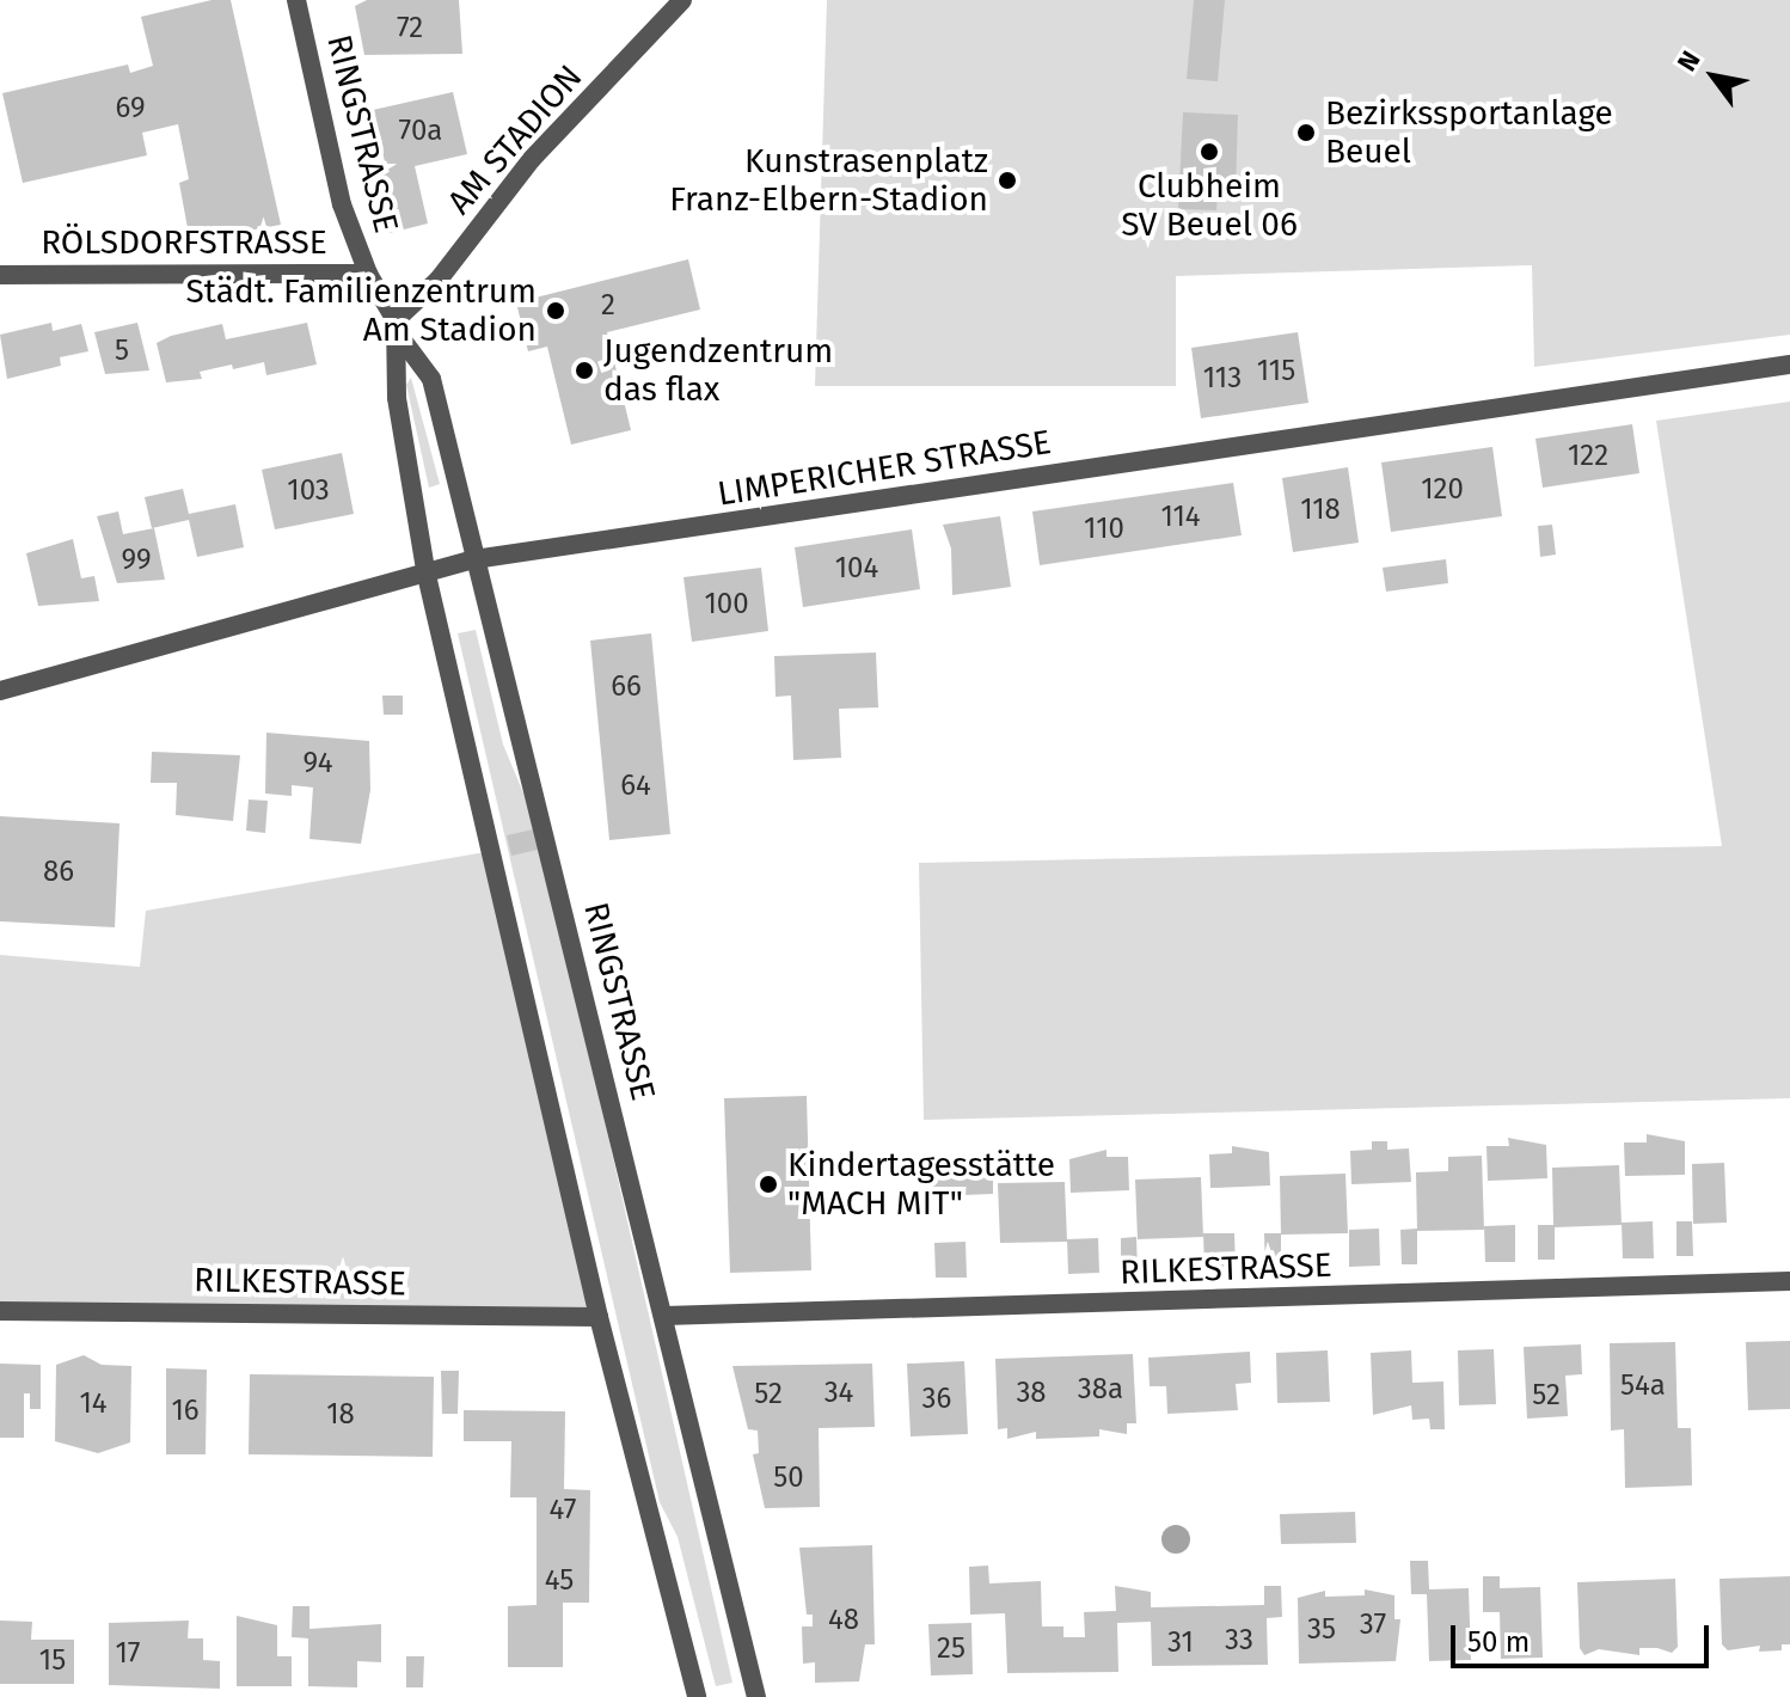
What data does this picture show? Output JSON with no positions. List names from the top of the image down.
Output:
{
  "streets": {
    "street": [
      "RINGSTRASSE",
      "AM STADION",
      "RÖLSDORFSTRASSE",
      "LIMPERICHER STRASSE",
      "RILKESTRASSE"
    ]
  },
  "crossings": [
    ["RINGSTRASSE", "AM STADION"],
    ["RINGSTRASSE", "RÖLSDORFSTRASSE"],
    ["RINGSTRASSE", "LIMPERICHER STRASSE"],
    ["RINGSTRASSE", "RILKESTRASSE"]
  ],
  "places": [
    "Bezirkssportanlage Beuel",
    "Clubheim SV Beuel 06",
    "Kunstrasenplatz Franz-Elbern-Stadion",
    "Städt. Familienzentrum Am Stadion",
    "Jugendzentrum das flax",
    "Kindertagesstätte \"MACH MIT\""
  ],
  "house_numbers": [
    "72",
    "69",
    "70a",
    "2",
    "5",
    "115",
    "113",
    "122",
    "120",
    "103",
    "118",
    "114",
    "110",
    "99",
    "104",
    "100",
    "66",
    "94",
    "64",
    "86",
    "54a",
    "38a",
    "34",
    "38",
    "52",
    "52",
    "36",
    "14",
    "16",
    "18",
    "50",
    "47",
    "45",
    "48",
    "37",
    "35",
    "33",
    "31",
    "25",
    "17",
    "15"
  ],
  "scale_bar": "50 m",
  "north": "top left"
}
